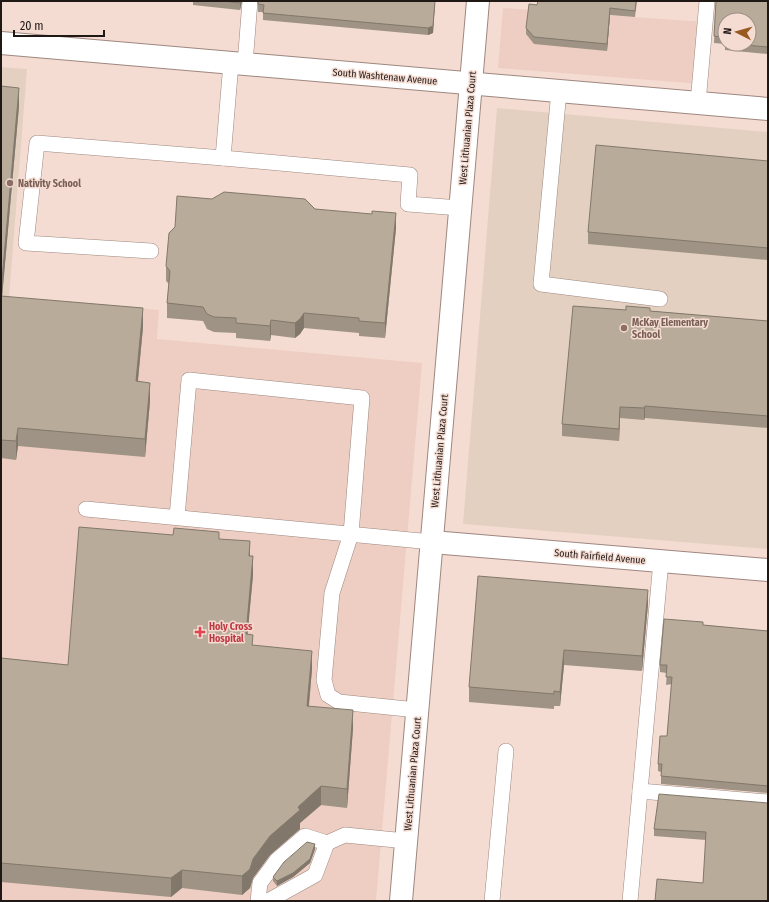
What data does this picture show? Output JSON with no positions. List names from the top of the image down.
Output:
{
  "streets": {
    "street": ["South Washtenaw Avenue", "West Lithuanian Plaza Court", "South Fairfield Avenue"]
  },
  "crossings": [
    ["South Washtenaw Avenue", "West Lithuanian Plaza Court"],
    ["West Lithuanian Plaza Court", "South Fairfield Avenue"]
  ],
  "places": {
    "other": ["Nativity School", "McKay Elementary School"],
    "health": ["Holy Cross Hospital"]
  },
  "scale_bar": "20 m",
  "north": "left"
}
